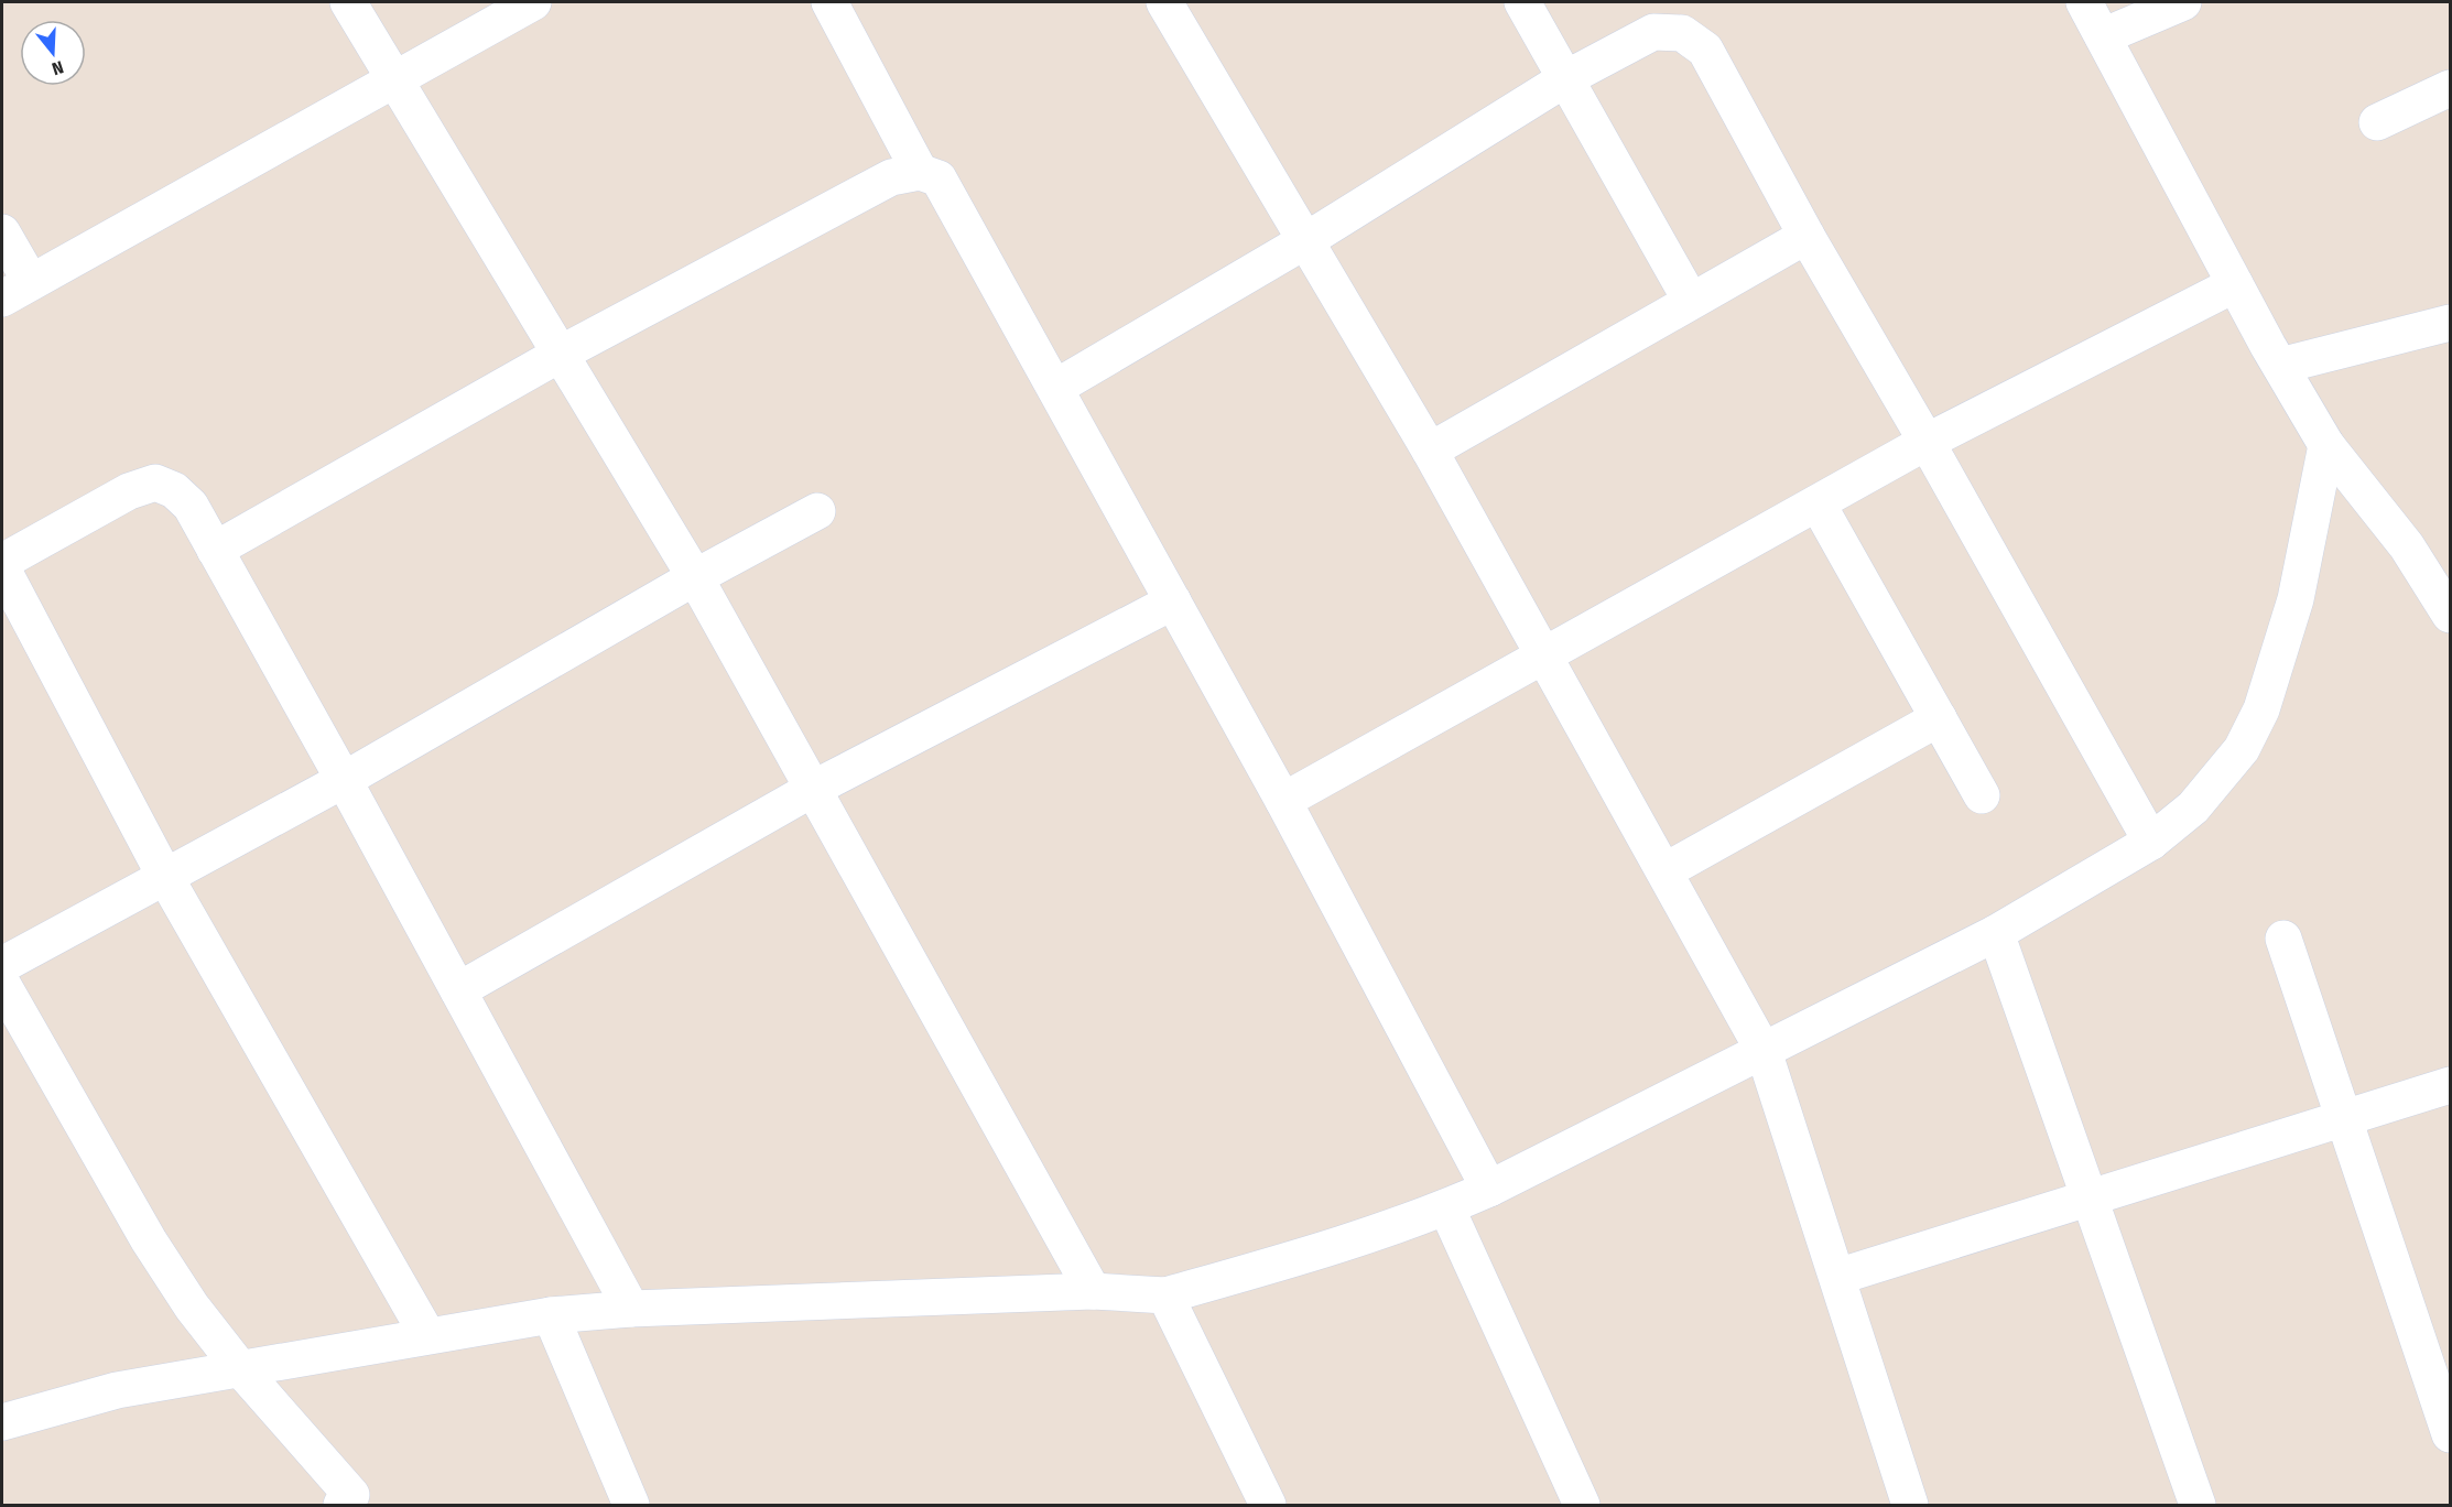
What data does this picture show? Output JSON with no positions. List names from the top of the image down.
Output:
{
  "north": "bottom"
}
